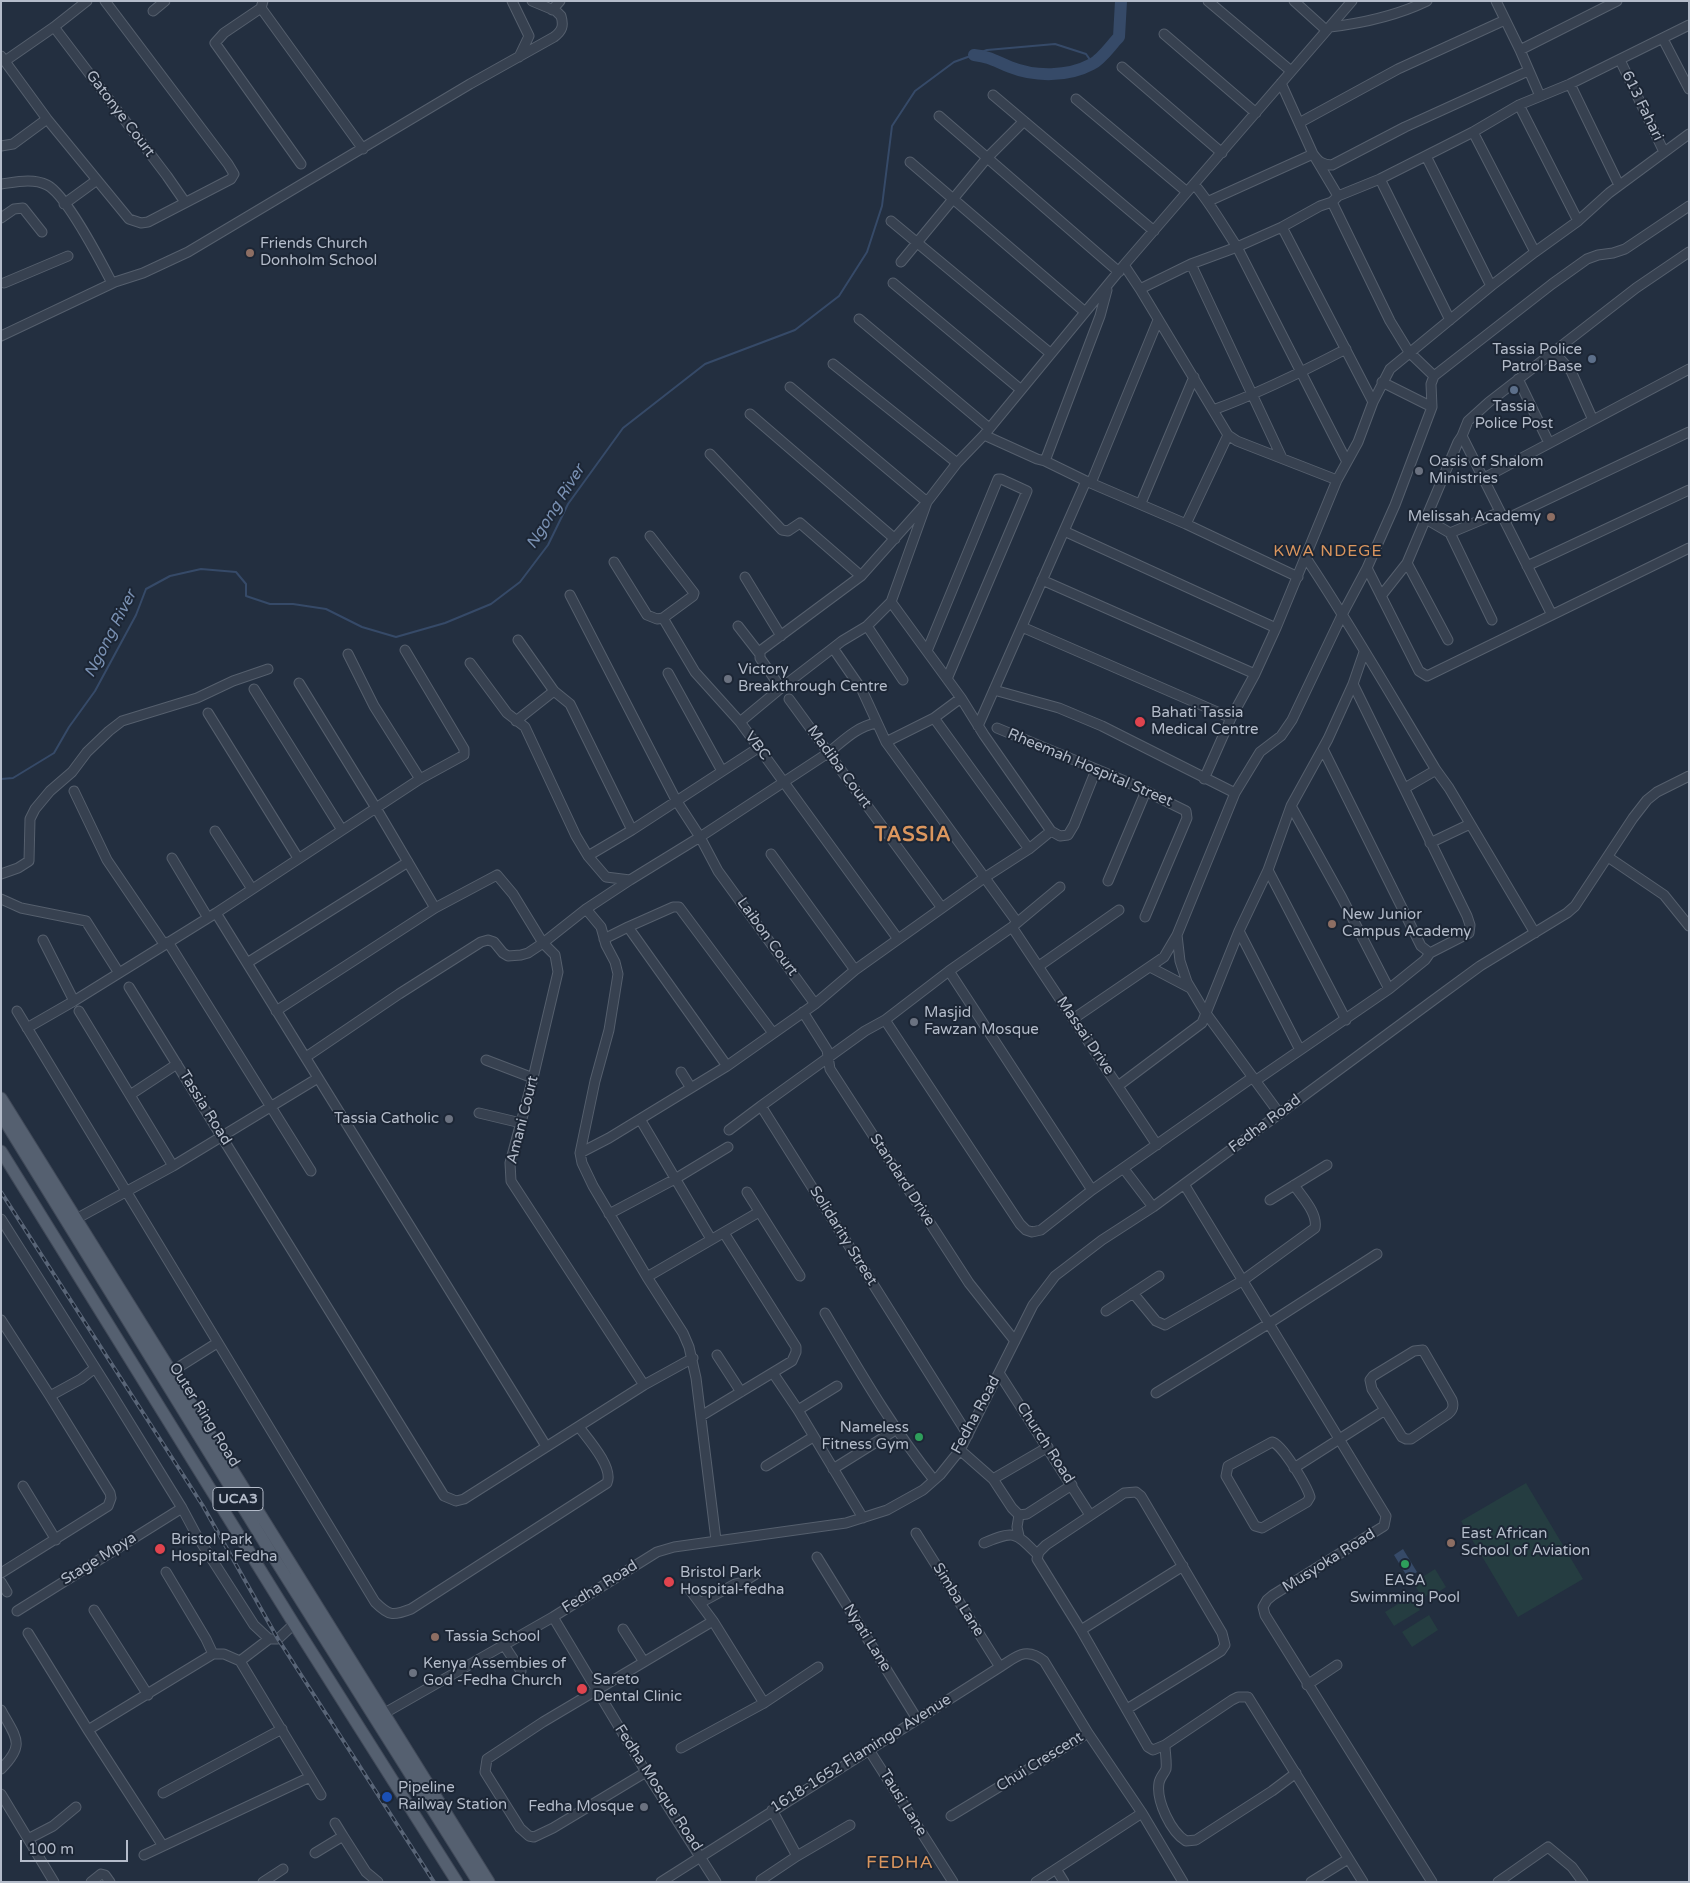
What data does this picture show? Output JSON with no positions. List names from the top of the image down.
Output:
{
  "streets": {
    "main road": ["Outer Ring Road", "UCA3"],
    "street": [
      "613 Fahari",
      "Gatonye Court",
      "VBC",
      "Madiba Court",
      "Rheemah Hospital Street",
      "Laibon Court",
      "Massai Drive",
      "Tassia Road",
      "Amani Court",
      "Fedha Road",
      "Standard Drive",
      "Solidarity Street",
      "Church Road",
      "Stage Mpya",
      "Musyoka Road",
      "Simba Lane",
      "Nyati Lane",
      "1618-1652 Flamingo Avenue",
      "Chui Crescent",
      "Fedha Mosque Road",
      "Tausi Lane"
    ]
  },
  "crossings": [
    ["Tassia Road", "Amani Court"],
    ["Fedha Road", "Standard Drive"],
    ["Fedha Road", "Solidarity Street"],
    ["Fedha Road", "Church Road"],
    ["Fedha Road", "UCA3"],
    ["Fedha Road", "Musyoka Road"],
    ["Fedha Road", "Fedha Mosque Road"],
    ["Outer Ring Road", "UCA3"],
    ["Simba Lane", "1618-1652 Flamingo Avenue"],
    ["Nyati Lane", "1618-1652 Flamingo Avenue"],
    ["1618-1652 Flamingo Avenue", "Chui Crescent"],
    ["1618-1652 Flamingo Avenue", "Fedha Mosque Road"],
    ["1618-1652 Flamingo Avenue", "Tausi Lane"]
  ],
  "districts": ["KWA NDEGE", "TASSIA", "FEDHA"],
  "water": ["Ngong River"],
  "places": [
    "Friends Church Donholm School",
    "Tassia Police Patrol Base",
    "Tassia Police Post",
    "Oasis of Shalom Ministries",
    "Melissah Academy",
    "Victory Breakthrough Centre",
    "Bahati Tassia Medical Centre",
    "New Junior Campus Academy",
    "Masjid Fawzan Mosque",
    "Tassia Catholic",
    "Nameless Fitness Gym",
    "East African School of Aviation",
    "Bristol Park Hospital Fedha",
    "EASA Swimming Pool",
    "Bristol Park Hospital-fedha",
    "Tassia School",
    "Kenya Assembies of God -Fedha Church",
    "Sareto Dental Clinic",
    "Pipeline Railway Station",
    "Fedha Mosque"
  ],
  "scale_bar": "100 m"
}
